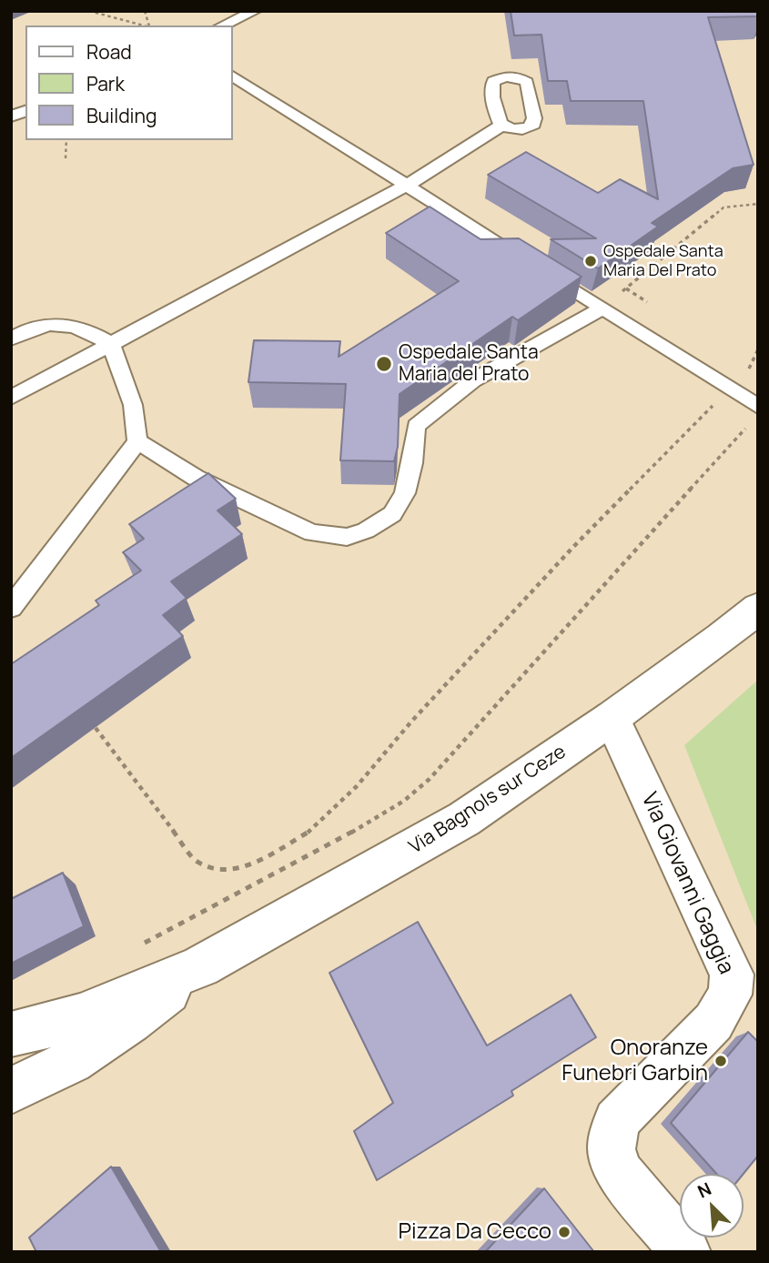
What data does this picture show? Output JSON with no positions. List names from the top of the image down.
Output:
{
  "streets": {
    "main road": ["Via Bagnols sur Ceze", "Via Giovanni Gaggia"]
  },
  "crossings": [
    ["Via Bagnols sur Ceze", "Via Giovanni Gaggia"]
  ],
  "places": [
    "Ospedale Santa Maria Del Prato",
    "Ospedale Santa Maria del Prato",
    "Onoranze Funebri Garbin",
    "Pizza Da Cecco"
  ],
  "legend": ["Road", "Park", "Building"],
  "north": "top left"
}
